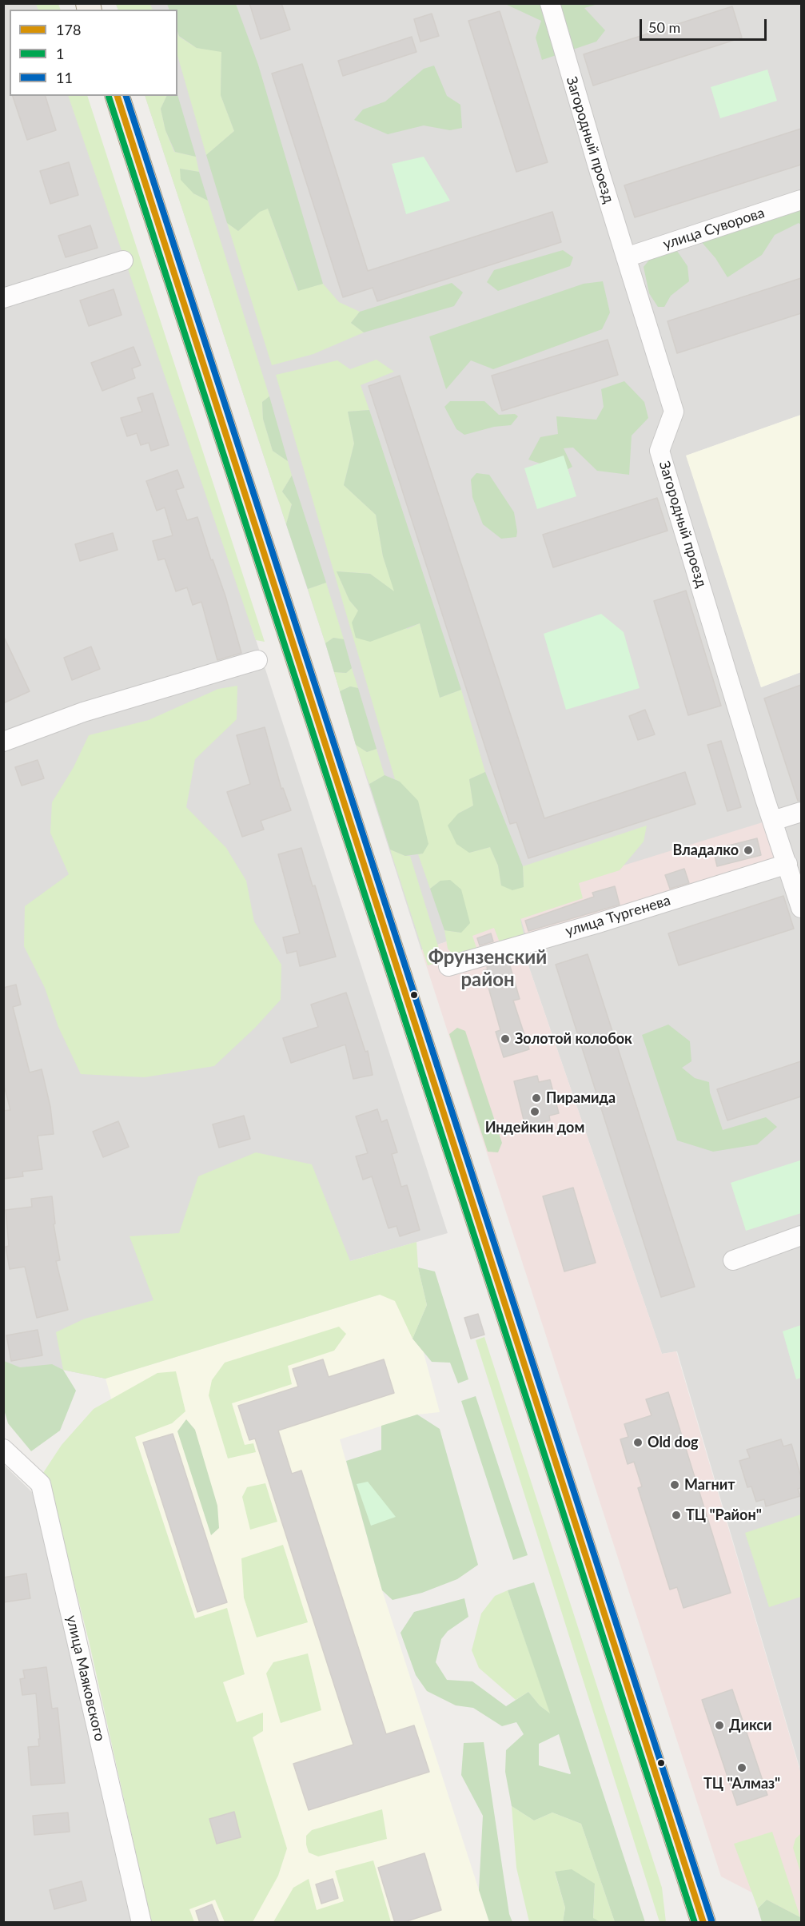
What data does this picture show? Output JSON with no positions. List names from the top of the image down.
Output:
{
  "streets": {
    "street": [
      "Загородный проезд",
      "улица Суворова",
      "улица Тургенева",
      "улица Маяковского"
    ]
  },
  "crossings": [
    ["Загородный проезд", "улица Суворова"],
    ["Загородный проезд", "улица Тургенева"]
  ],
  "districts": ["Фрунзенский район"],
  "places": [
    "Владалко",
    "Золотой колобок",
    "Пирамида",
    "Индейкин дом",
    "Old dog",
    "Магнит",
    "ТЦ \"Район\"",
    "Дикси",
    "ТЦ \"Алмаз\""
  ],
  "lines": ["transit line 178", "transit line 11", "transit line 1"],
  "legend": ["178", "1", "11"],
  "scale_bar": "50 m"
}
